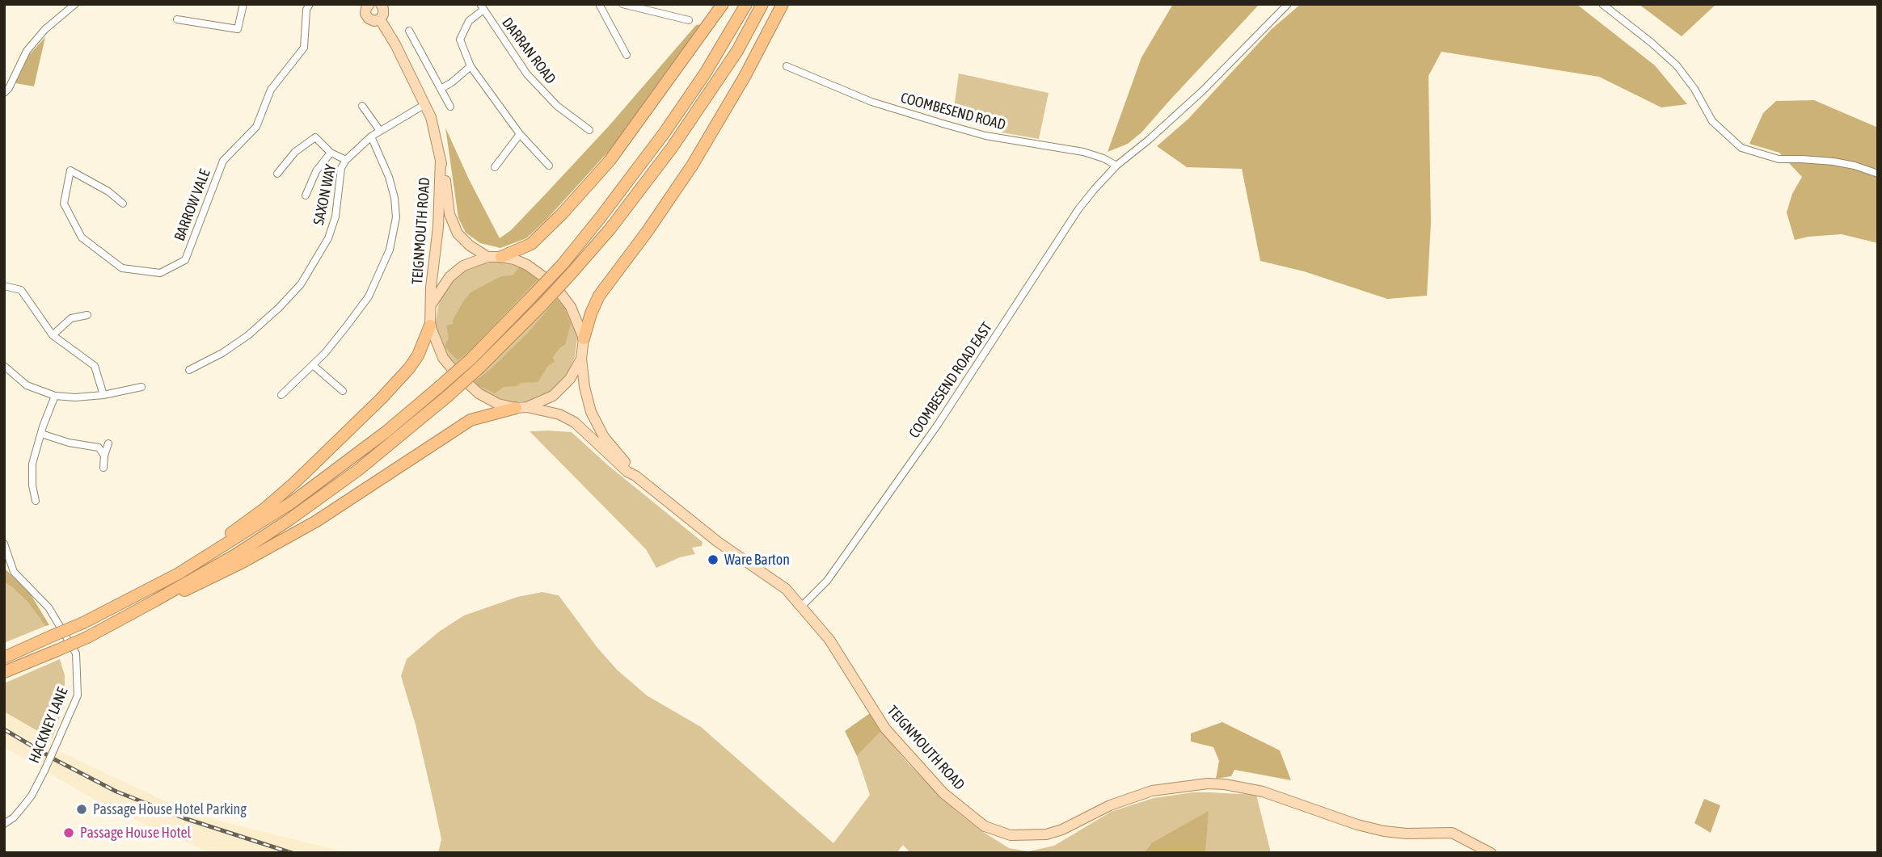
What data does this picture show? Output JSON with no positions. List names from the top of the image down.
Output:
{
  "streets": {
    "main road": ["TEIGNMOUTH ROAD"],
    "street": [
      "DARRAN ROAD",
      "COOMBESEND ROAD",
      "SAXON WAY",
      "BARROW VALE",
      "COOMBESEND ROAD EAST",
      "HACKNEY LANE"
    ]
  },
  "crossings": [
    ["COOMBESEND ROAD", "COOMBESEND ROAD EAST"],
    ["SAXON WAY", "TEIGNMOUTH ROAD"],
    ["TEIGNMOUTH ROAD", "COOMBESEND ROAD EAST"]
  ],
  "places": ["Ware Barton", "Passage House Hotel Parking", "Passage House Hotel"]
}
